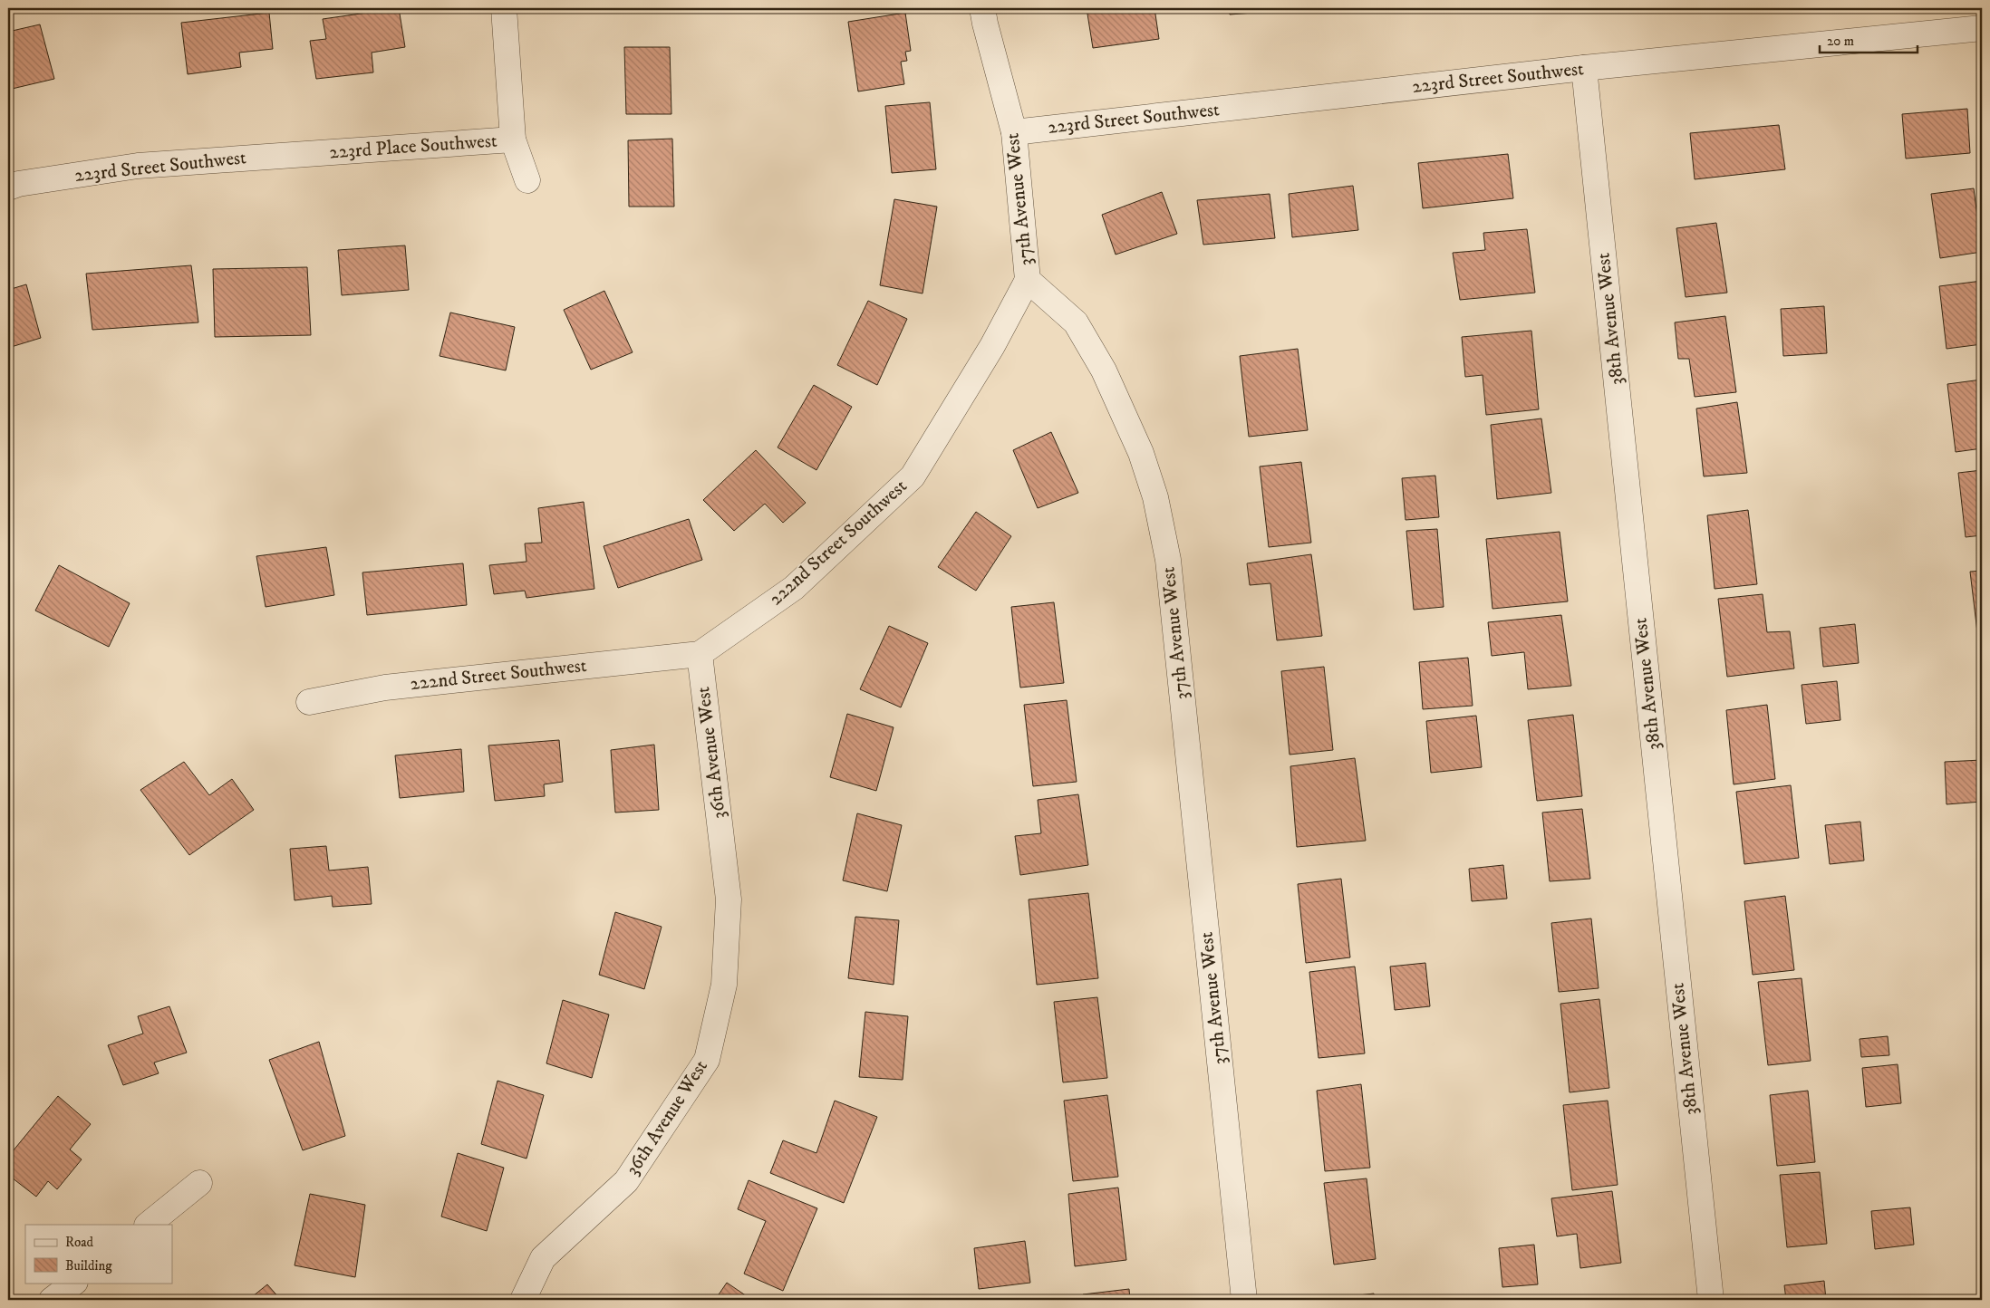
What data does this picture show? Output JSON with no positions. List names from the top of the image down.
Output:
{
  "streets": {
    "street": [
      "223rd Street Southwest",
      "223rd Place Southwest",
      "37th Avenue West",
      "38th Avenue West",
      "222nd Street Southwest",
      "36th Avenue West"
    ]
  },
  "crossings": [
    ["223rd Street Southwest", "223rd Place Southwest"],
    ["223rd Street Southwest", "37th Avenue West"],
    ["223rd Street Southwest", "38th Avenue West"],
    ["37th Avenue West", "222nd Street Southwest"],
    ["222nd Street Southwest", "36th Avenue West"]
  ],
  "legend": ["Road", "Building"],
  "scale_bar": "20 m"
}
